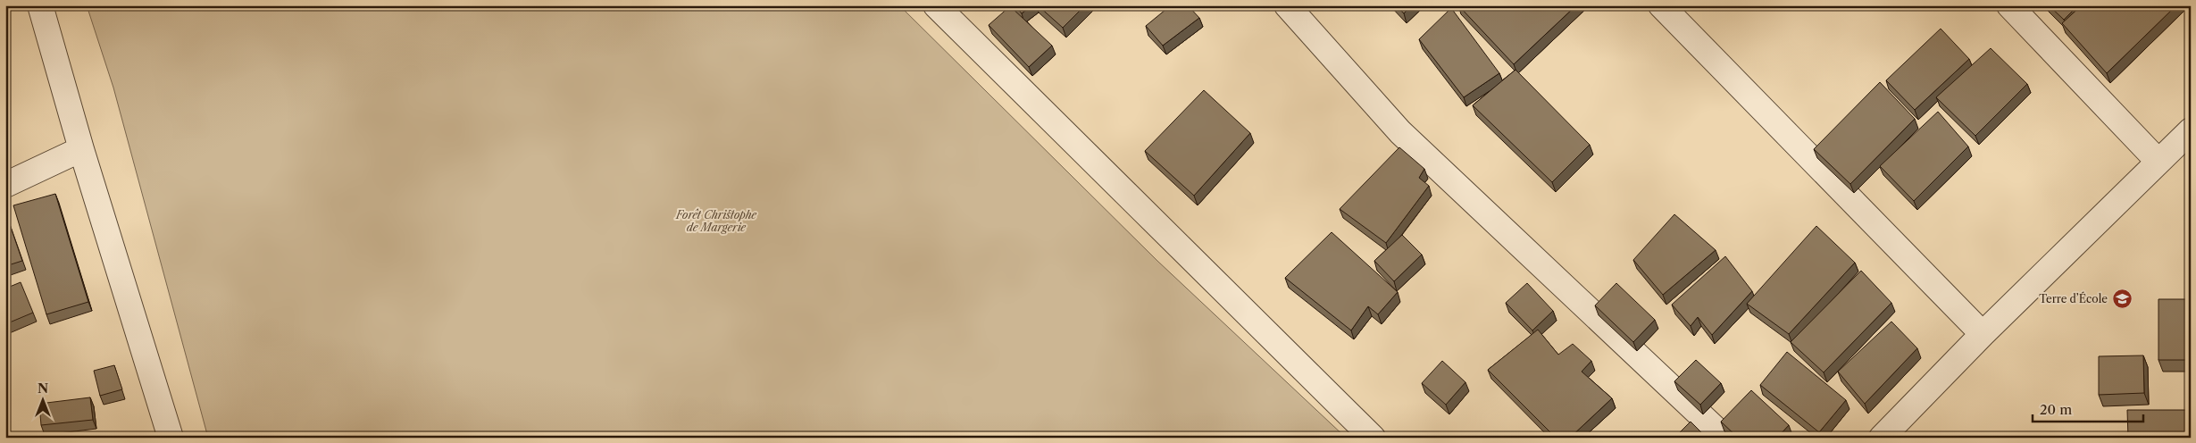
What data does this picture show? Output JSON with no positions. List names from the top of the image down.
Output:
{
  "parks": ["Forêt Christophe de Margerie"],
  "places": {
    "school or university": ["Terre d’École"]
  },
  "scale_bar": "20 m",
  "north": "top"
}
